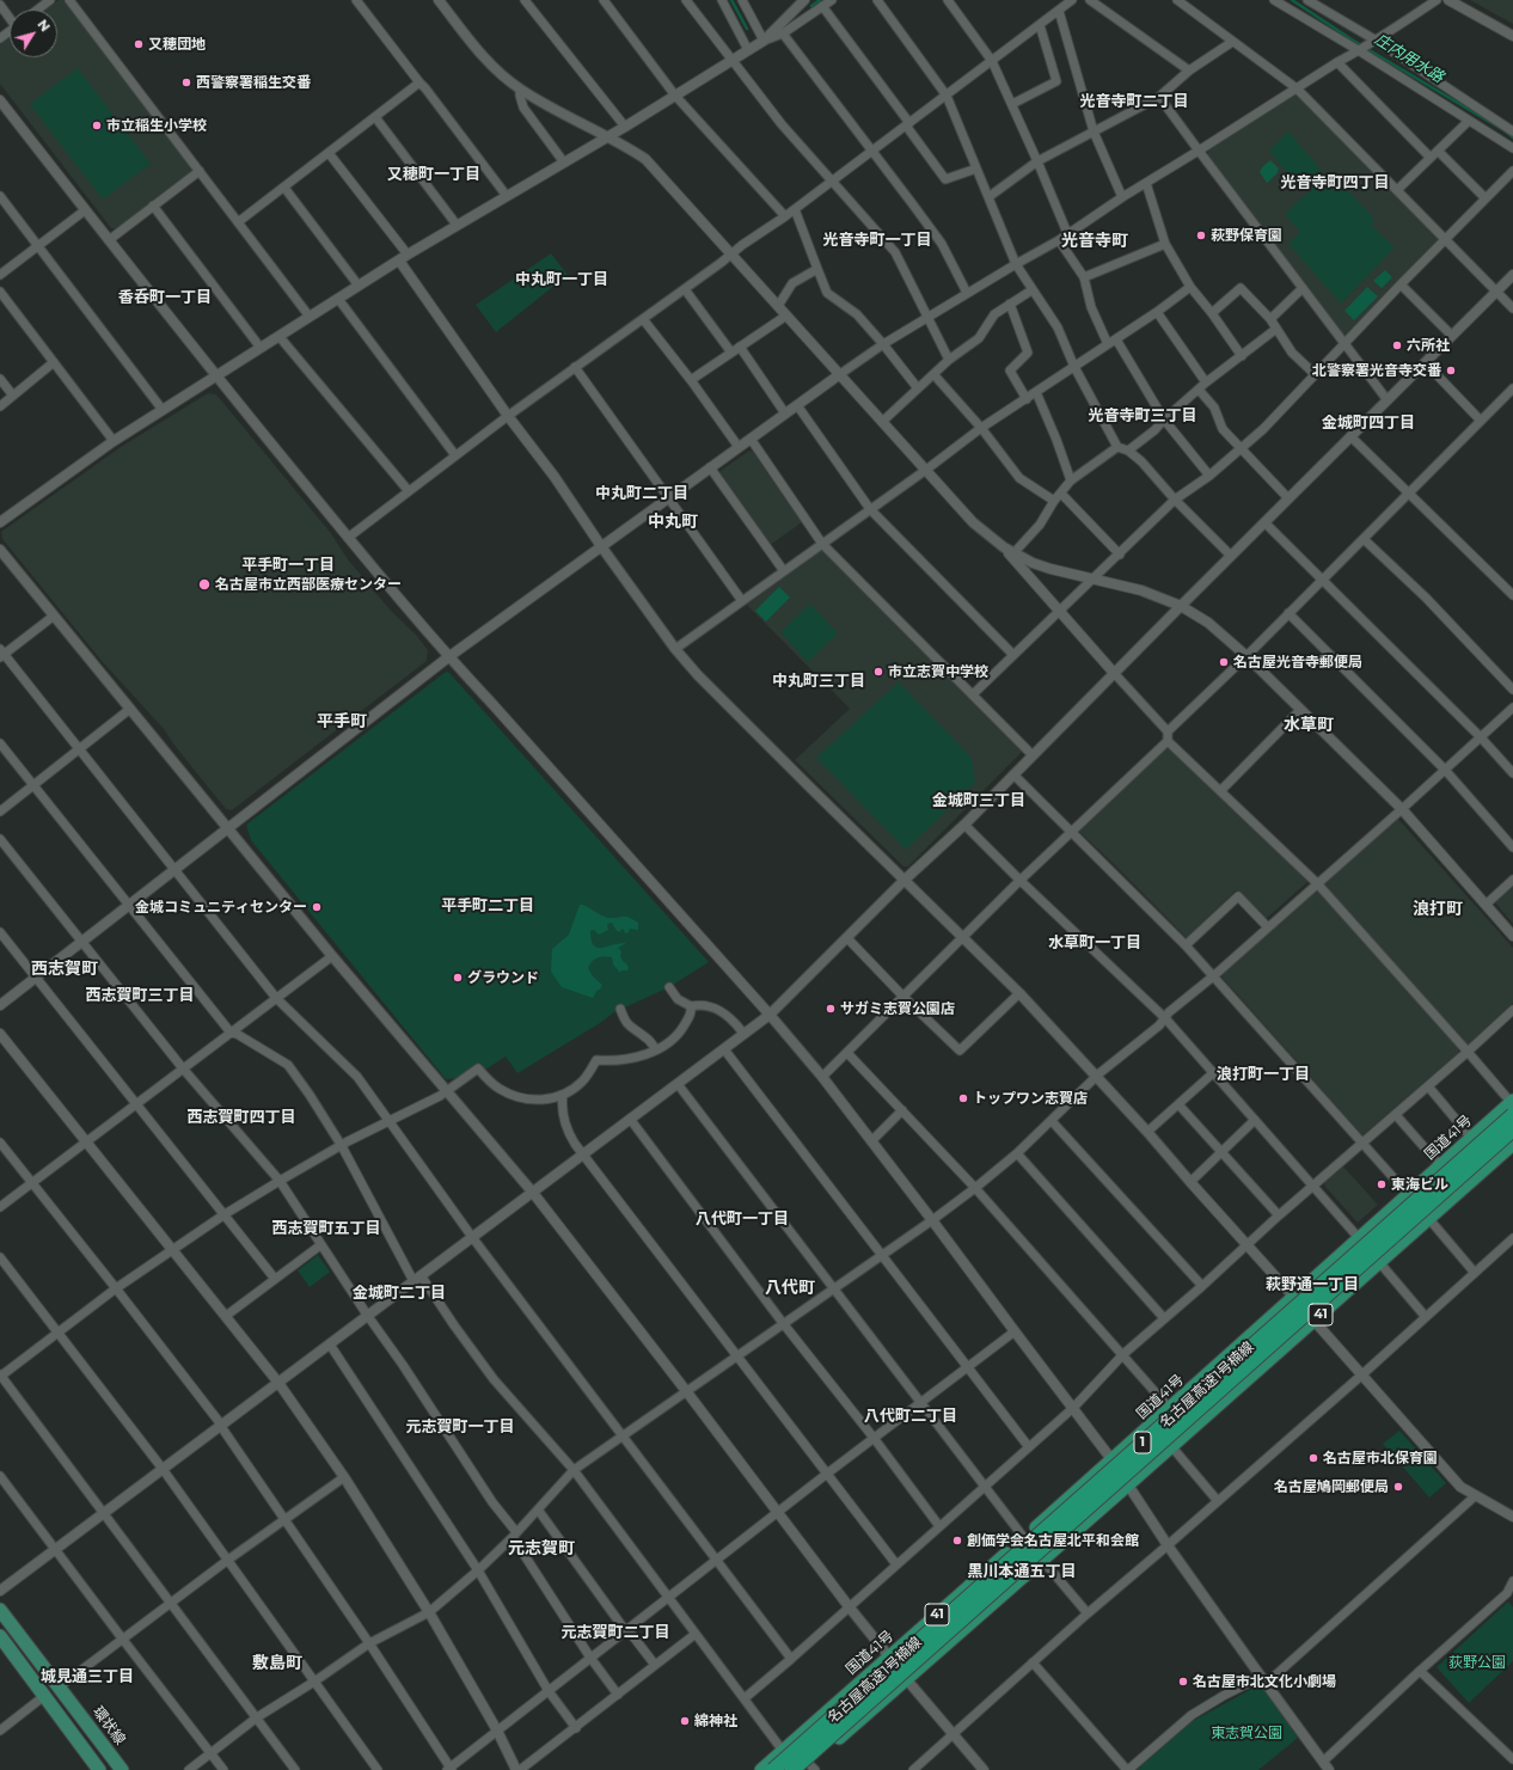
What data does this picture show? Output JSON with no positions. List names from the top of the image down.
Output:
{
  "streets": {
    "highway": [
      "国道41号",
      "41",
      "名古屋高速1号楠線",
      "1"
    ],
    "main road": ["環状線"]
  },
  "crossings": [
    ["国道41号", "名古屋高速1号楠線"]
  ],
  "districts": [
    "光音寺町二丁目",
    "又穂町一丁目",
    "光音寺町四丁目",
    "光音寺町一丁目",
    "光音寺町",
    "中丸町一丁目",
    "香呑町一丁目",
    "光音寺町三丁目",
    "金城町四丁目",
    "中丸町二丁目",
    "中丸町",
    "平手町一丁目",
    "中丸町三丁目",
    "平手町",
    "水草町",
    "金城町三丁目",
    "平手町二丁目",
    "浪打町",
    "水草町一丁目",
    "西志賀町",
    "西志賀町三丁目",
    "浪打町一丁目",
    "西志賀町四丁目",
    "八代町一丁目",
    "西志賀町五丁目",
    "萩野通一丁目",
    "八代町",
    "金城町二丁目",
    "八代町二丁目",
    "元志賀町一丁目",
    "元志賀町",
    "黒川本通五丁目",
    "元志賀町二丁目",
    "敷島町",
    "城見通三丁目"
  ],
  "water": ["庄内用水路"],
  "parks": ["荻野公園", "東志賀公園"],
  "places": [
    "又穂団地",
    "西警察署稲生交番",
    "市立稲生小学校",
    "萩野保育園",
    "六所社",
    "北警察署光音寺交番",
    "名古屋市立西部医療センター",
    "名古屋光音寺郵便局",
    "市立志賀中学校",
    "金城コミュニティセンター",
    "グラウンド",
    "サガミ志賀公園店",
    "トップワン志賀店",
    "東海ビル",
    "名古屋市北保育園",
    "名古屋鳩岡郵便局",
    "創価学会名古屋北平和会館",
    "名古屋市北文化小劇場",
    "綿神社"
  ],
  "north": "top right"
}
